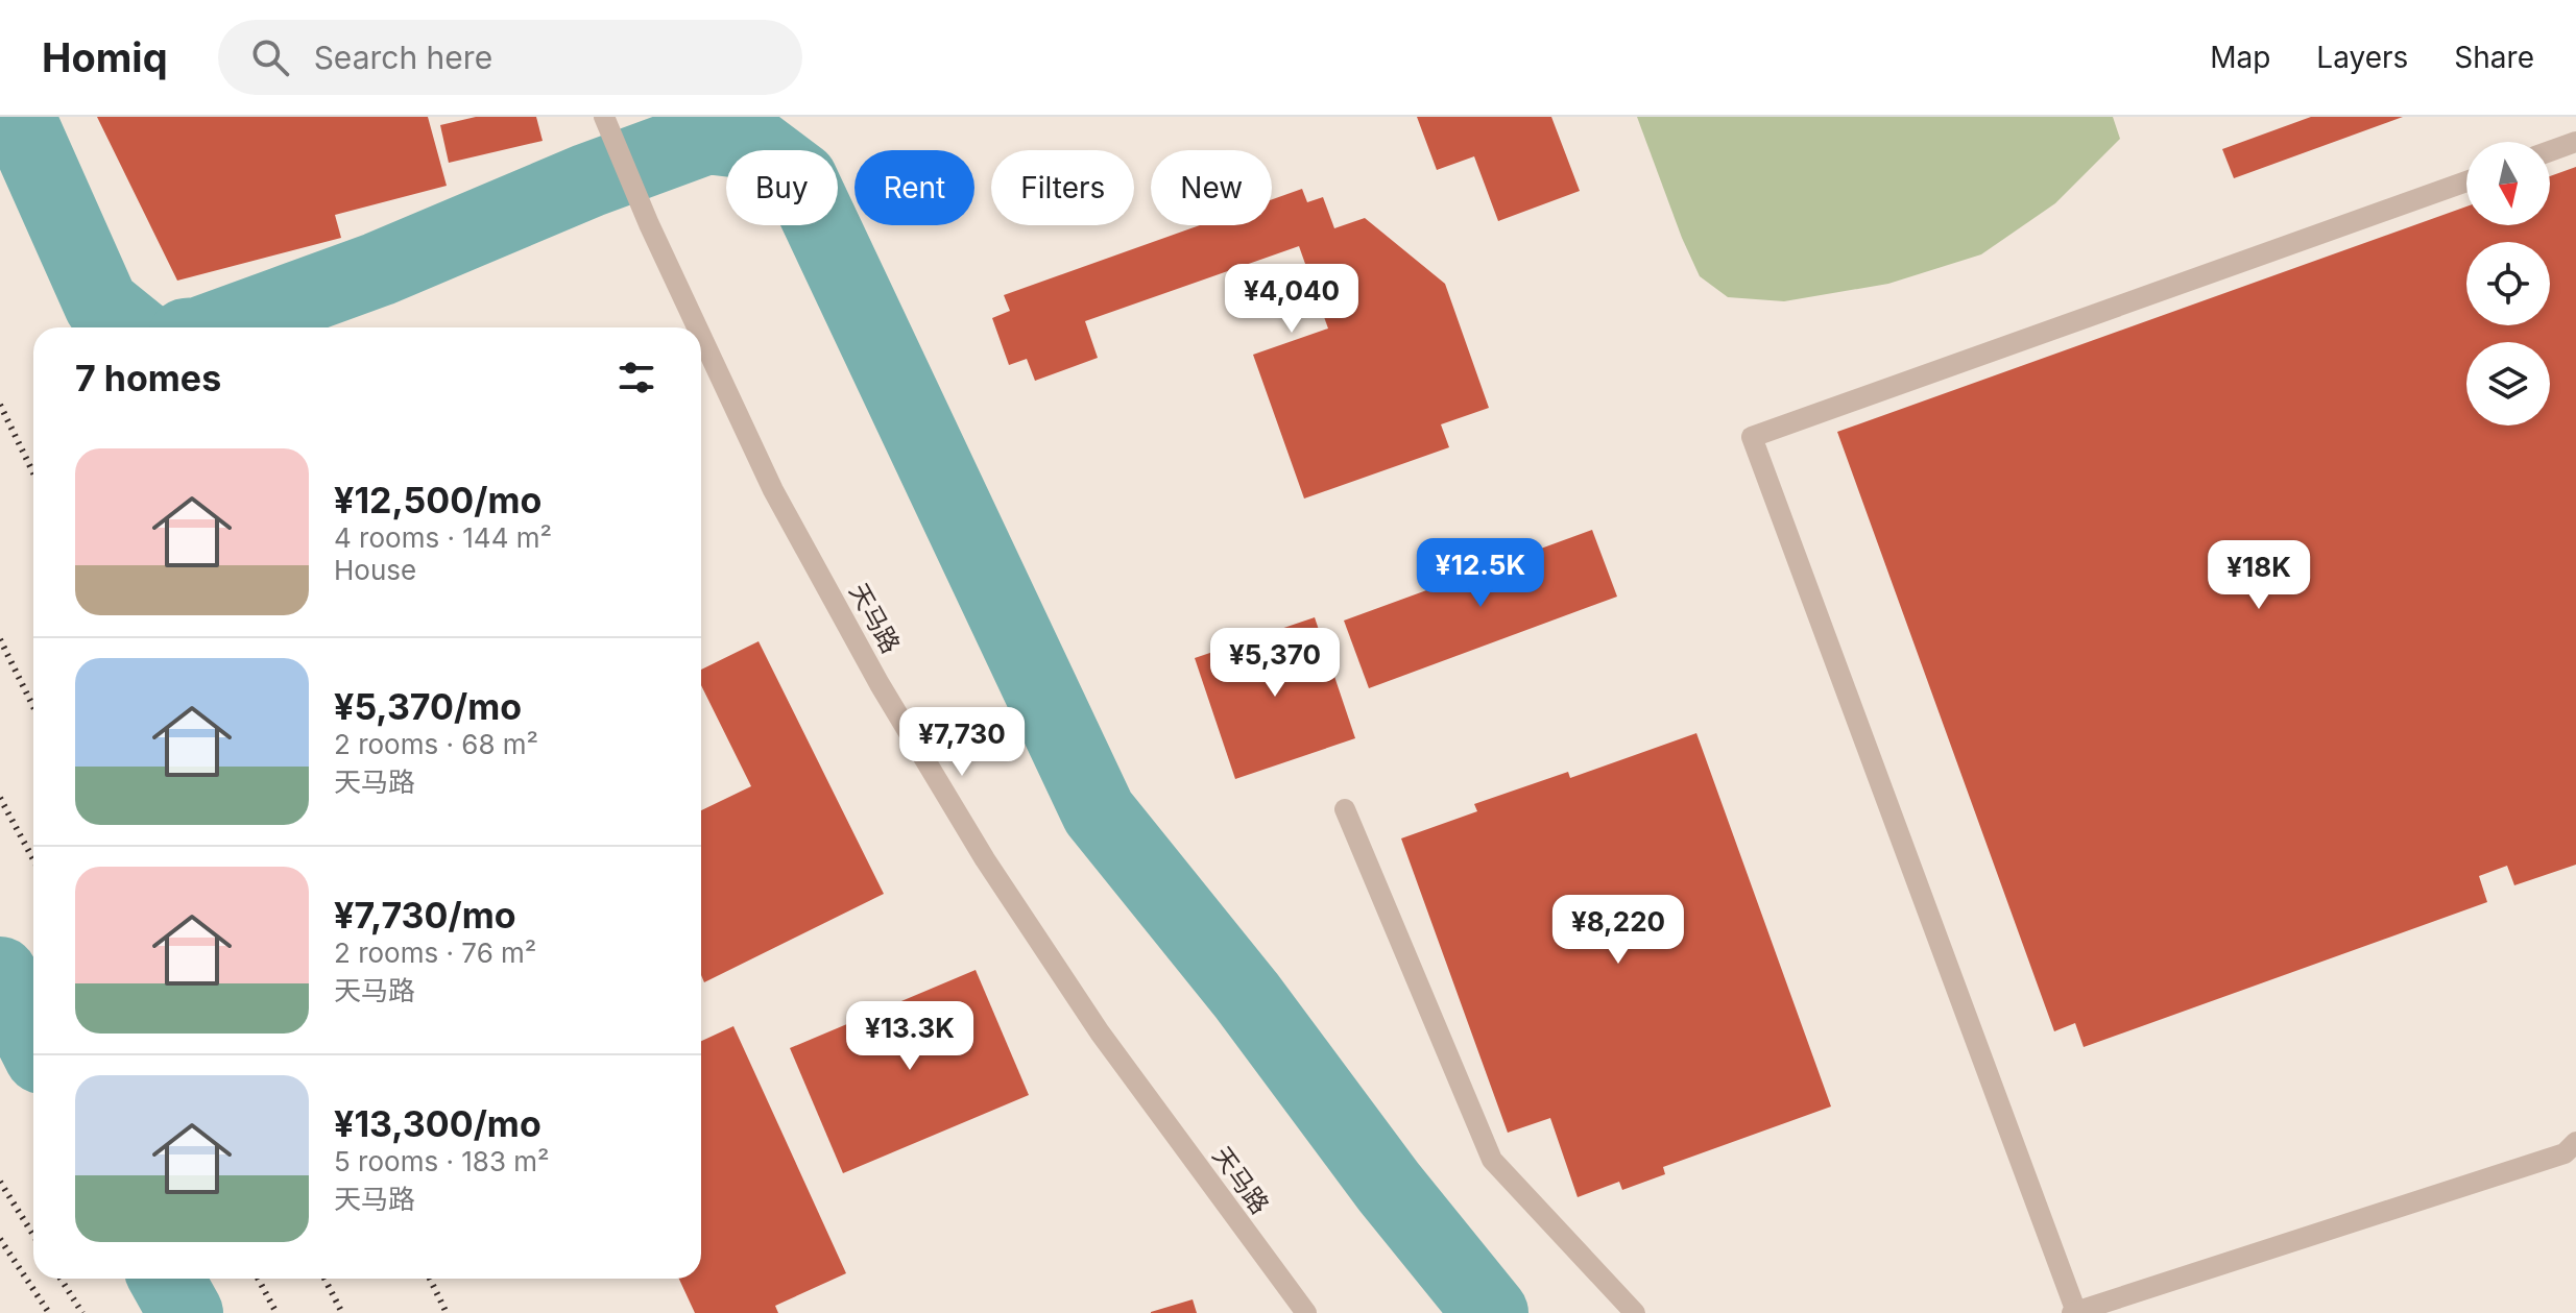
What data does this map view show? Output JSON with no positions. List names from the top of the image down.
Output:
{
  "streets": {
    "street": ["天马路"]
  },
  "north": "bottom",
  "page": {
    "header": "Homiq",
    "search": "Search here",
    "nav": ["Map", "Layers", "Share"],
    "chip": [
      "Buy",
      "Rent",
      "Filters",
      "New"
    ],
    "price": [
      "¥4,040",
      "¥12.5K",
      "¥18K",
      "¥5,370",
      "¥7,730",
      "¥8,220",
      "¥13.3K"
    ],
    "heading": "7 homes",
    "list": [
      {
        "name": "¥12,500/mo",
        "note": "4 rooms · 144 m² · House"
      },
      {
        "name": "¥5,370/mo",
        "note": "2 rooms · 68 m² · 天马路"
      },
      {
        "name": "¥7,730/mo",
        "note": "2 rooms · 76 m² · 天马路"
      },
      {
        "name": "¥13,300/mo",
        "note": "5 rooms · 183 m² · 天马路"
      }
    ]
  }
}
